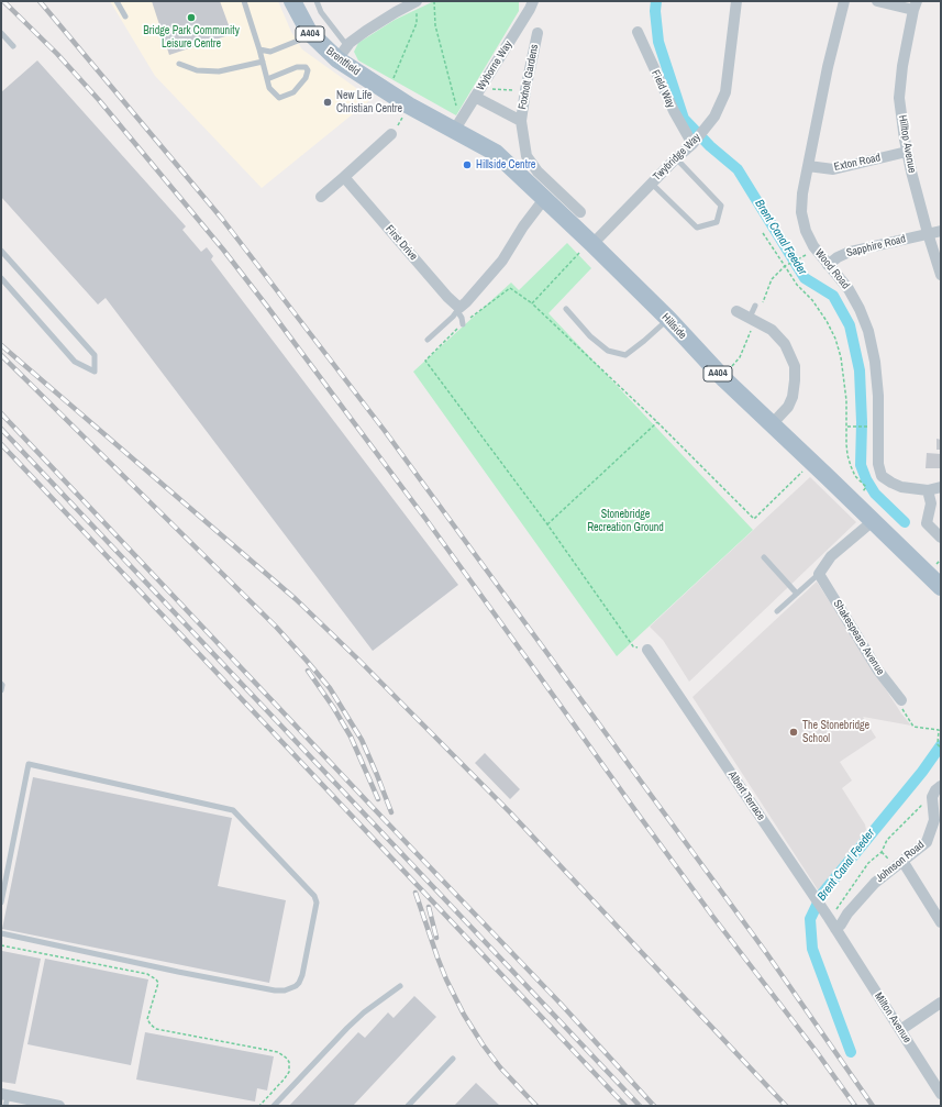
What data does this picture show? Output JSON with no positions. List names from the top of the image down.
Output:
{
  "streets": {
    "main road": ["A404", "Brentfield", "Hillside"],
    "street": [
      "Wyborne Way",
      "Foxholt Gardens",
      "Field Way",
      "Hilltop Avenue",
      "Twybridge Way",
      "Exton Road",
      "First Drive",
      "Sapphire Road",
      "Wood Road",
      "Shakespeare Avenue",
      "Albert Terrace",
      "Johnson Road",
      "Milton Avenue"
    ]
  },
  "crossings": [
    ["Brentfield", "Hillside"],
    ["Wyborne Way", "Foxholt Gardens"],
    ["Wyborne Way", "Hillside"],
    ["Field Way", "Twybridge Way"],
    ["Hilltop Avenue", "Exton Road"],
    ["Hilltop Avenue", "Sapphire Road"],
    ["Twybridge Way", "Hillside"],
    ["Exton Road", "Wood Road"],
    ["Sapphire Road", "Wood Road"],
    ["Albert Terrace", "Johnson Road"],
    ["Albert Terrace", "Milton Avenue"]
  ],
  "water": ["Brent Canal Feeder"],
  "parks": ["Stonebridge Recreation Ground"],
  "places": [
    "Bridge Park Community Leisure Centre",
    "New Life Christian Centre",
    "Hillside Centre",
    "The Stonebridge School"
  ]
}
